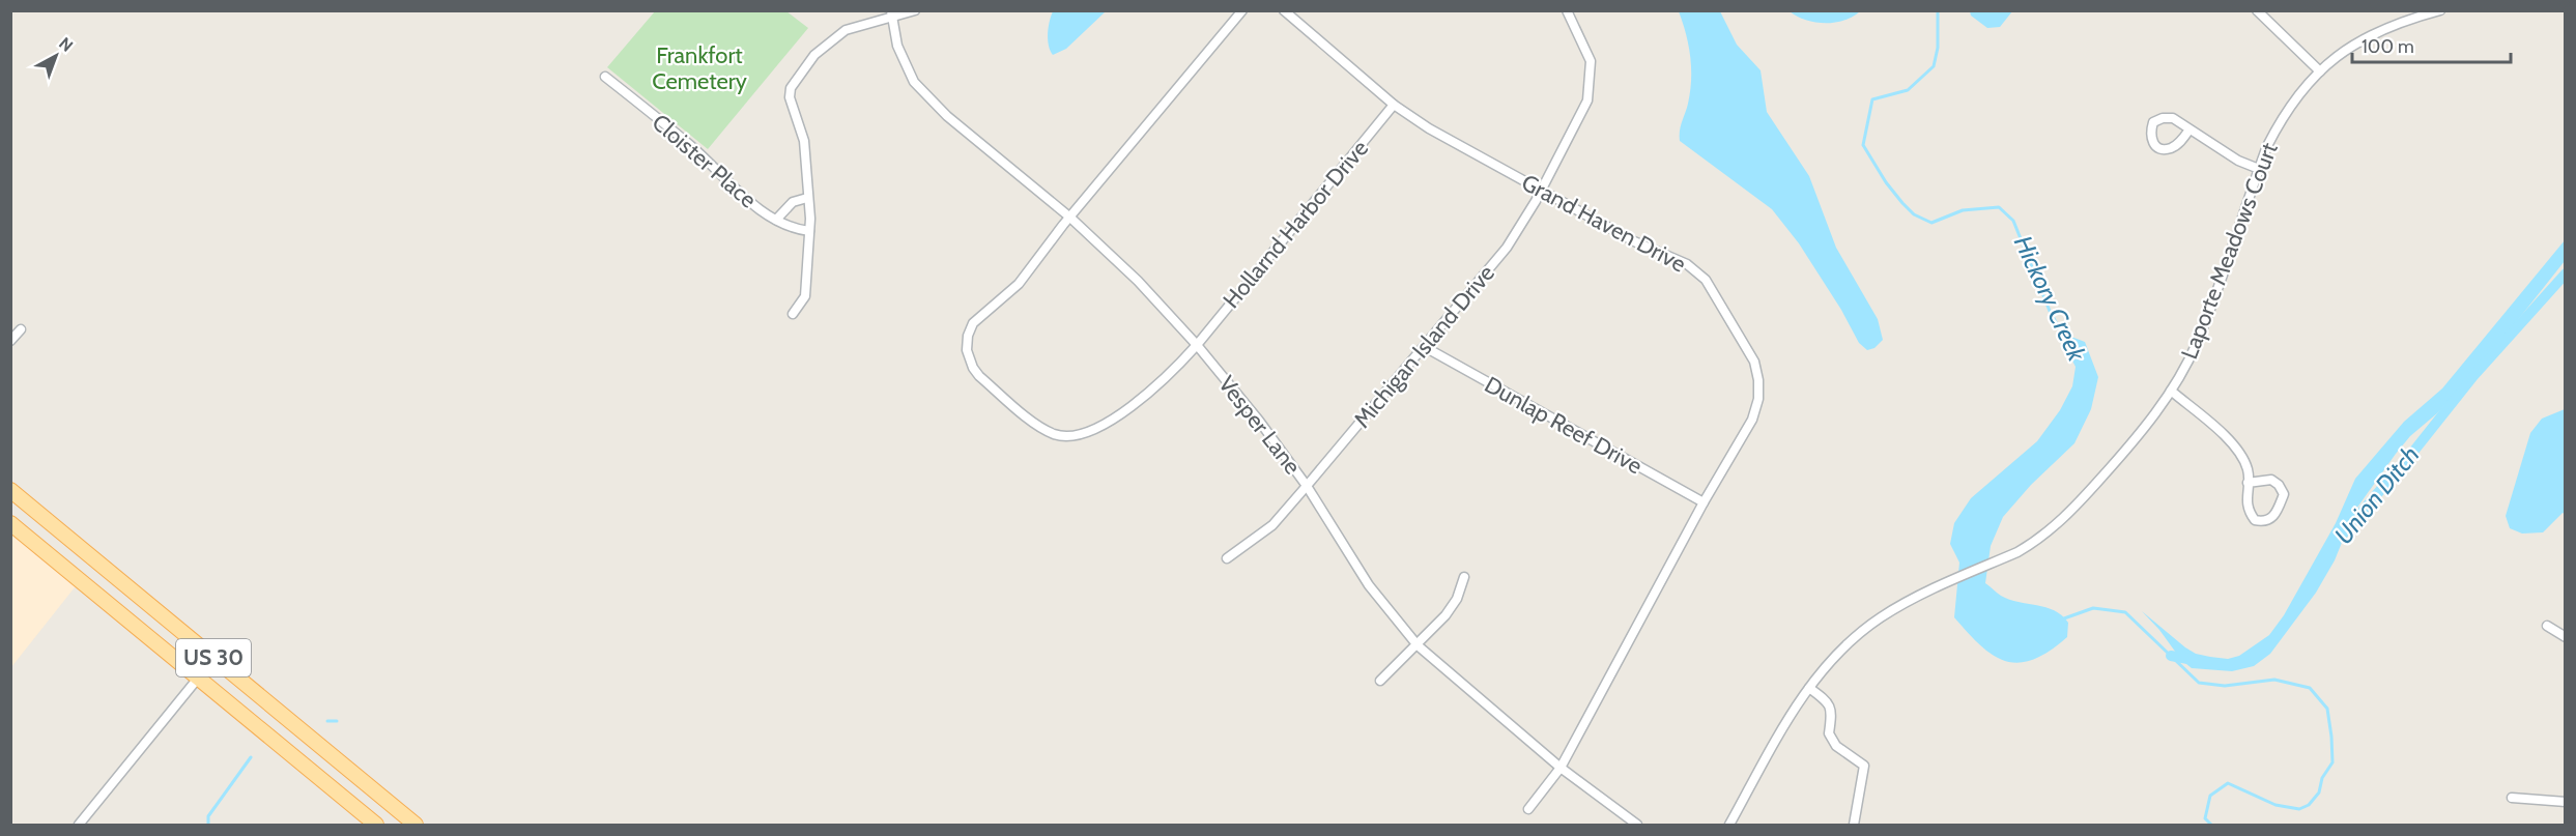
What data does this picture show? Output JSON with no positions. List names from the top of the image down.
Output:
{
  "streets": {
    "main road": ["US 30"],
    "street": [
      "Cloister Place",
      "Grand Haven Drive",
      "Hollarnd Harbor Drive",
      "Laporte Meadows Court",
      "Michigan Island Drive",
      "Vesper Lane",
      "Dunlap Reef Drive"
    ]
  },
  "crossings": [
    ["Grand Haven Drive", "Hollarnd Harbor Drive"],
    ["Grand Haven Drive", "Michigan Island Drive"],
    ["Grand Haven Drive", "Vesper Lane"],
    ["Grand Haven Drive", "Dunlap Reef Drive"],
    ["Hollarnd Harbor Drive", "Vesper Lane"],
    ["Michigan Island Drive", "Vesper Lane"],
    ["Michigan Island Drive", "Dunlap Reef Drive"]
  ],
  "water": ["Hickory Creek", "Union Ditch"],
  "parks": ["Frankfort Cemetery"],
  "scale_bar": "100 m",
  "north": "top right"
}
